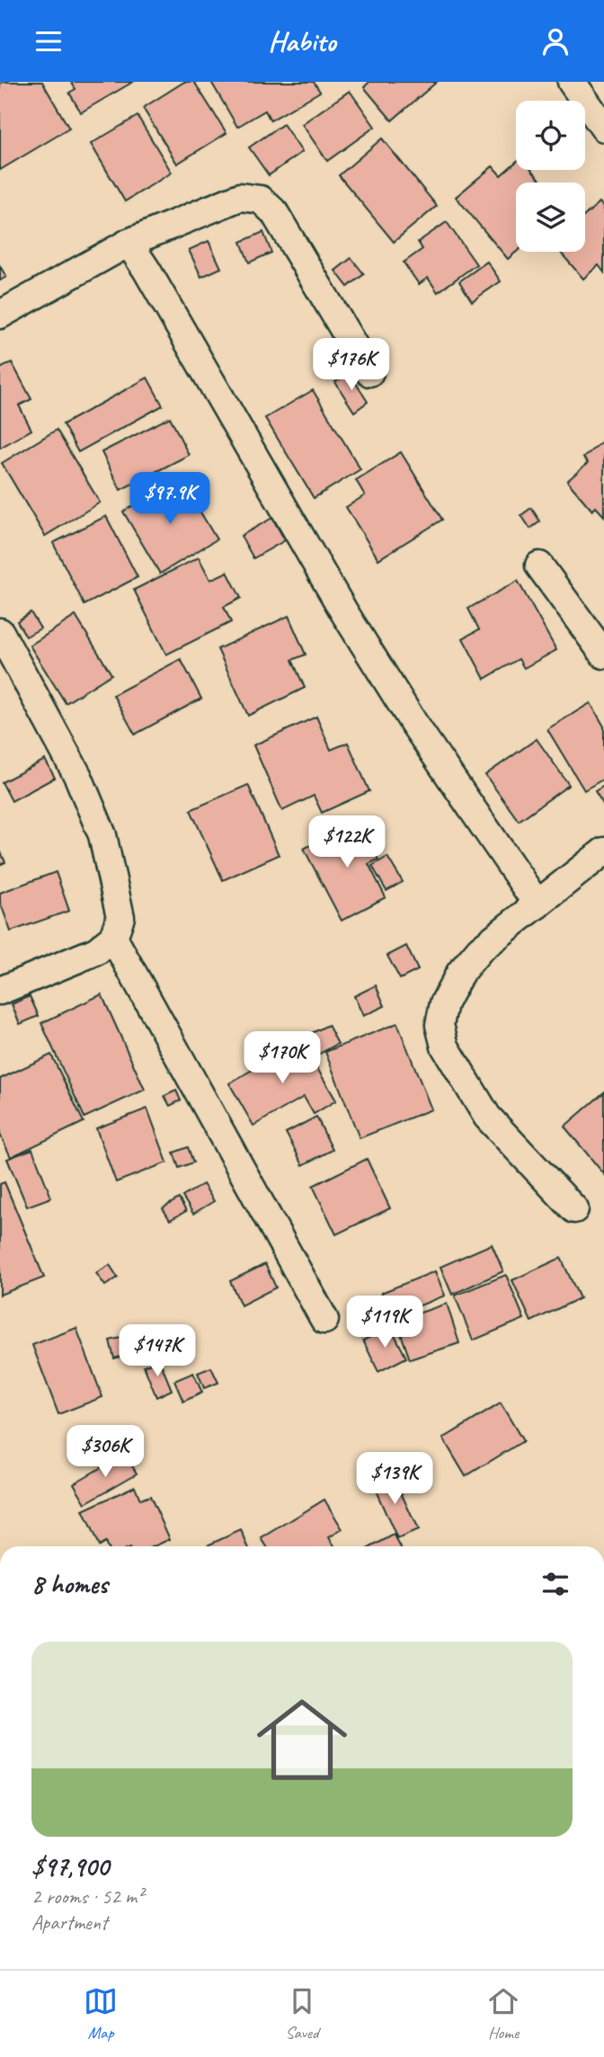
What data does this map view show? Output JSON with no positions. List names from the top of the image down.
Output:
{
  "page": {
    "header": "Habito",
    "price": [
      "$176K",
      "$97.9K",
      "$122K",
      "$170K",
      "$119K",
      "$147K",
      "$306K",
      "$139K"
    ],
    "heading": "8 homes",
    "list": [
      {
        "name": "$97,900",
        "note": "2 rooms · 52 m² · Apartment"
      }
    ],
    "tabs": ["Map", "Saved", "Home"]
  }
}
